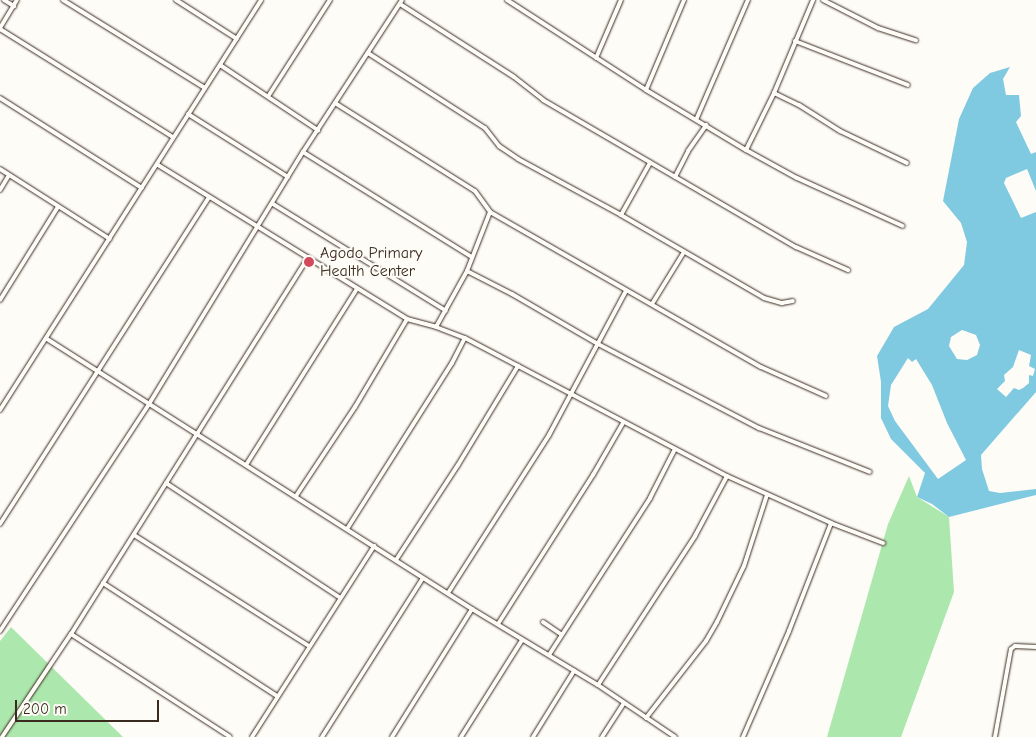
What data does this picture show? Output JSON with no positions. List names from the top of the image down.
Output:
{
  "places": ["Agodo Primary Health Center"],
  "scale_bar": "200 m"
}
